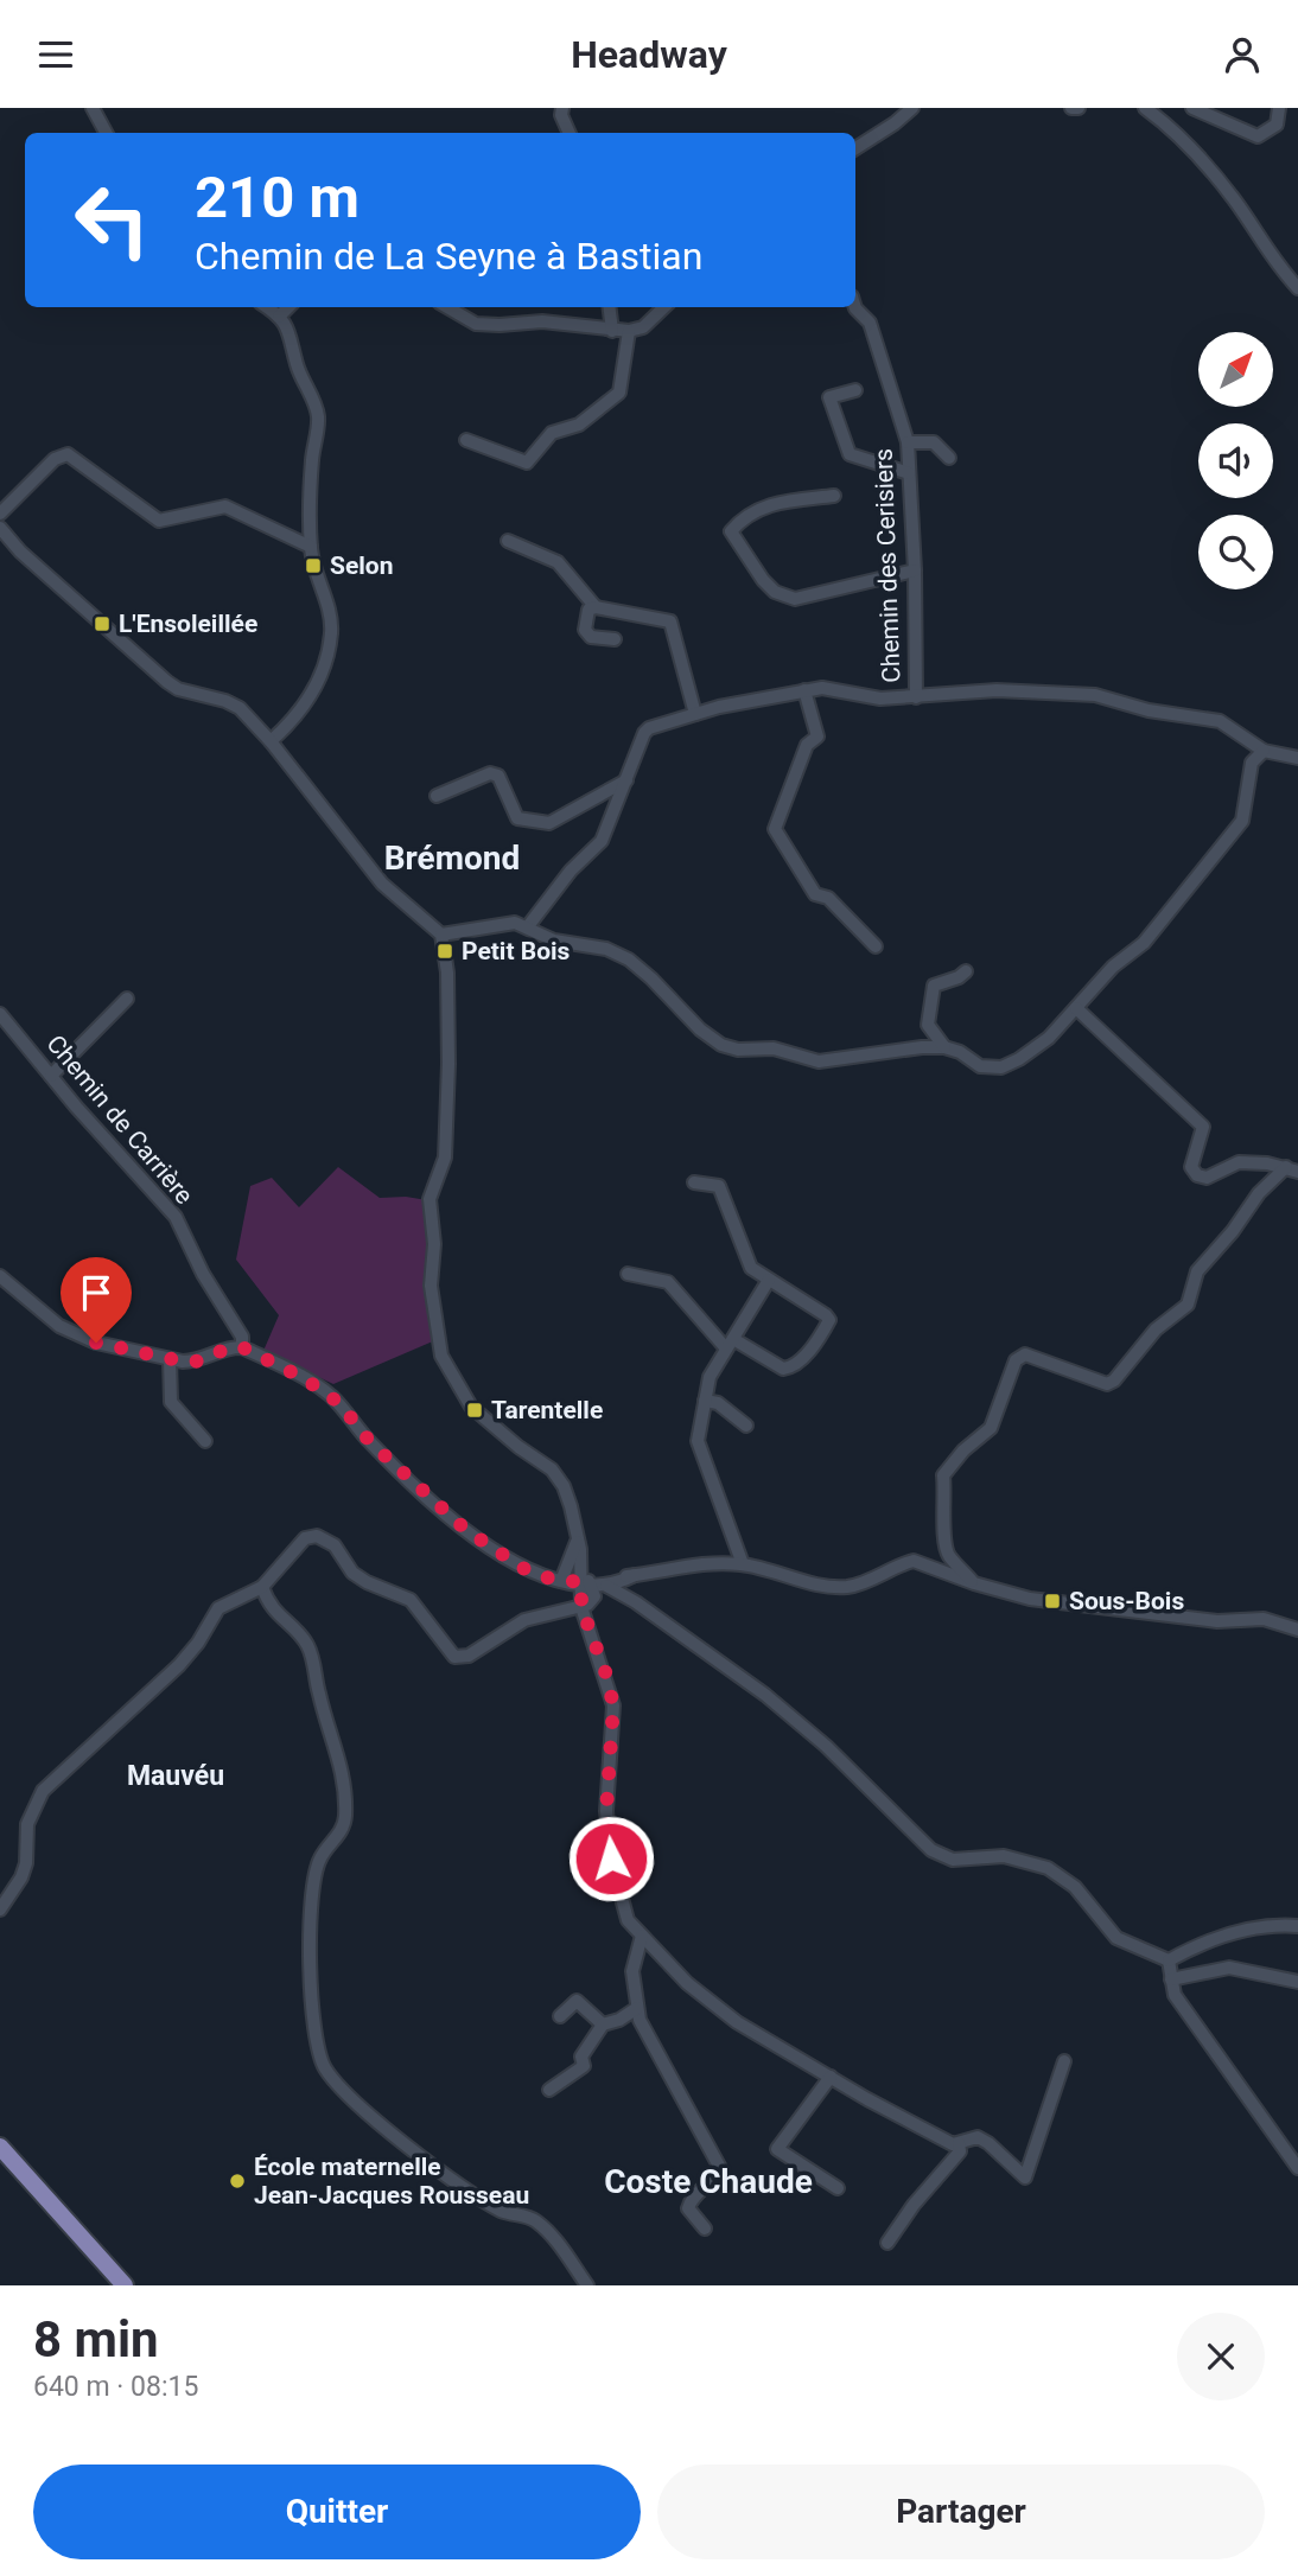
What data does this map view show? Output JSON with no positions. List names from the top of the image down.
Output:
{
  "streets": {
    "street": ["Chemin des Cerisiers", "Chemin de Carrière"]
  },
  "districts": ["Brémond", "Mauvéu", "Coste Chaude"],
  "places": {
    "transit": [
      "Selon",
      "L'Ensoleillée",
      "Petit Bois",
      "Tarentelle",
      "Sous-Bois"
    ],
    "other": ["École maternelle Jean-Jacques Rousseau"]
  },
  "north": "top right",
  "page": {
    "header": "Headway",
    "turn": ["210 m", "Chemin de La Seyne à Bastian"],
    "heading": ["8 min", "640 m · 08:15"],
    "buttons": ["Quitter", "Partager"]
  }
}
